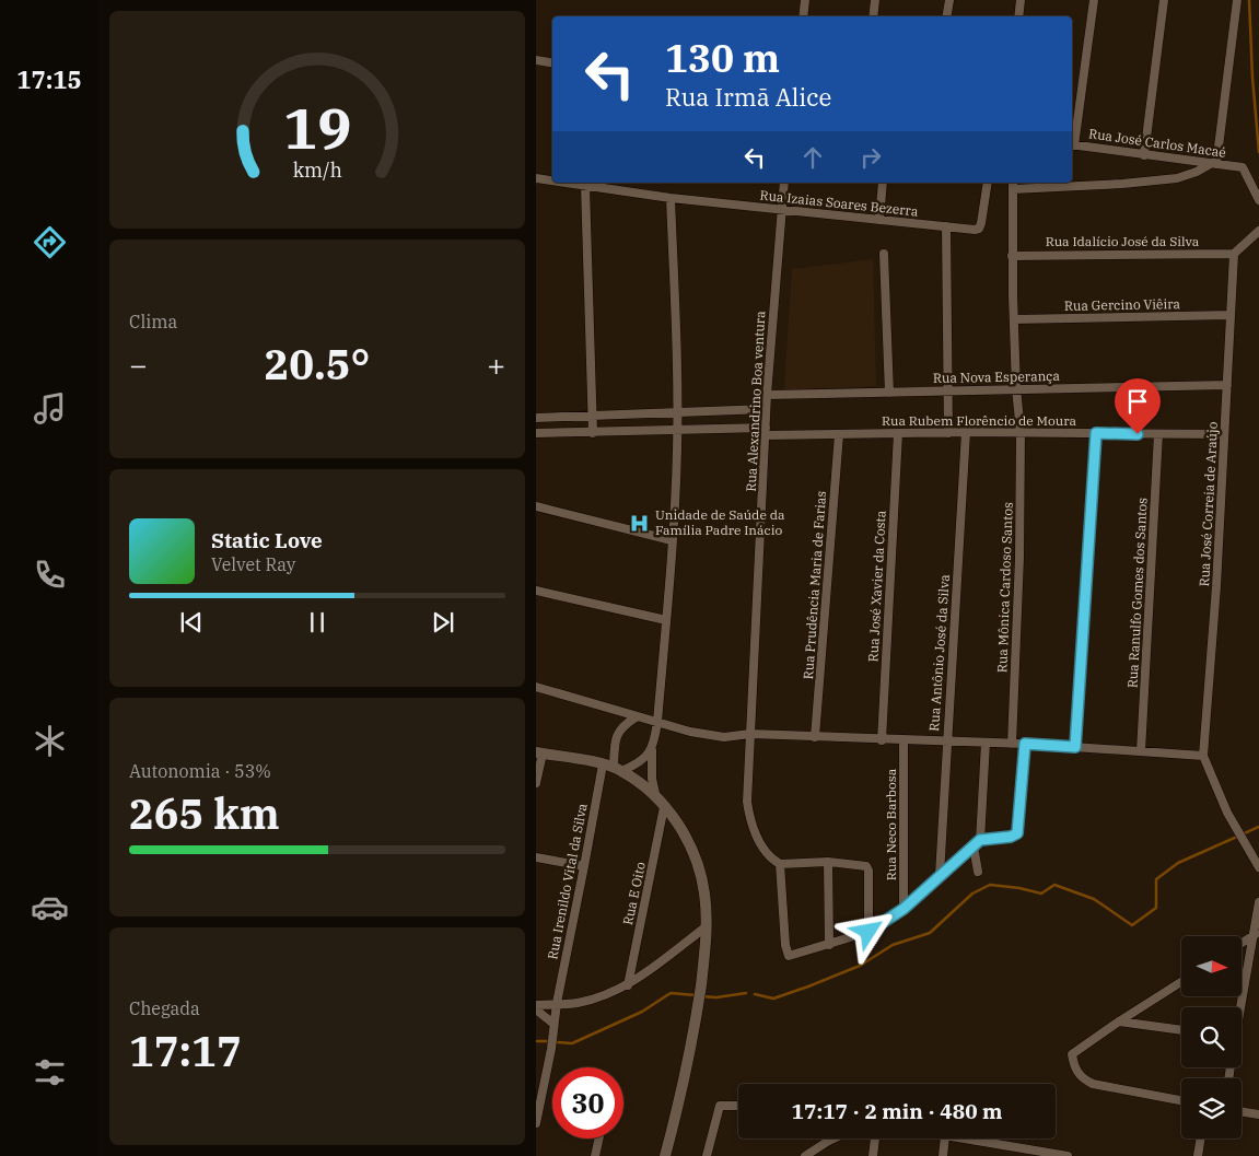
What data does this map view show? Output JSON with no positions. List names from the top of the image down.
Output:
{
  "streets": {
    "street": [
      "Rua José Carlos Macaé",
      "Rua Izaias Soares Bezerra",
      "Rua Idalício José da Silva",
      "Rua Gercino Viêira",
      "Rua Nova Esperança",
      "Rua Alexandrino Boa ventura",
      "Rua Rubem Florêncio de Moura",
      "Rua José Correia de Araújo",
      "Rua Prudência Maria de Farias",
      "Rua José Xavier da Costa",
      "Rua Mônica Cardoso Santos",
      "Rua Ranulfo Gomes dos Santos",
      "Rua Antônio José da Silva",
      "Rua Neco Barbosa",
      "Rua Irenildo Vital da Silva",
      "Rua E Oito"
    ]
  },
  "crossings": [
    ["Rua Izaias Soares Bezerra", "Rua Alexandrino Boa ventura"],
    ["Rua Idalício José da Silva", "Rua José Correia de Araújo"],
    ["Rua Idalício José da Silva", "Rua Mônica Cardoso Santos"],
    ["Rua Gercino Viêira", "Rua José Correia de Araújo"],
    ["Rua Gercino Viêira", "Rua Mônica Cardoso Santos"],
    ["Rua Nova Esperança", "Rua Alexandrino Boa ventura"],
    ["Rua Nova Esperança", "Rua José Correia de Araújo"],
    ["Rua Nova Esperança", "Rua Mônica Cardoso Santos"],
    ["Rua Alexandrino Boa ventura", "Rua Rubem Florêncio de Moura"],
    ["Rua Rubem Florêncio de Moura", "Rua José Correia de Araújo"],
    ["Rua Rubem Florêncio de Moura", "Rua Prudência Maria de Farias"],
    ["Rua Rubem Florêncio de Moura", "Rua José Xavier da Costa"],
    ["Rua Rubem Florêncio de Moura", "Rua Mônica Cardoso Santos"],
    ["Rua Rubem Florêncio de Moura", "Rua Ranulfo Gomes dos Santos"],
    ["Rua Rubem Florêncio de Moura", "Rua Antônio José da Silva"]
  ],
  "places": {
    "hospital": ["Unidade de Saúde da Família Padre Inácio"]
  },
  "north": "right",
  "page": {
    "tabs": "17:15",
    "turn": ["130 m", "Rua Irmã Alice"],
    "tile": [
      "Clima",
      ["Autonomia · 53%", "265 km"],
      ["Chegada", "17:17"]
    ],
    "heat": ["−", "20.5°", "+"],
    "song": ["Static Love", "Velvet Ray"],
    "limit": "30",
    "trip": "17:17 · 2 min · 480 m",
    "gauge": ["19", "km/h"]
  }
}
